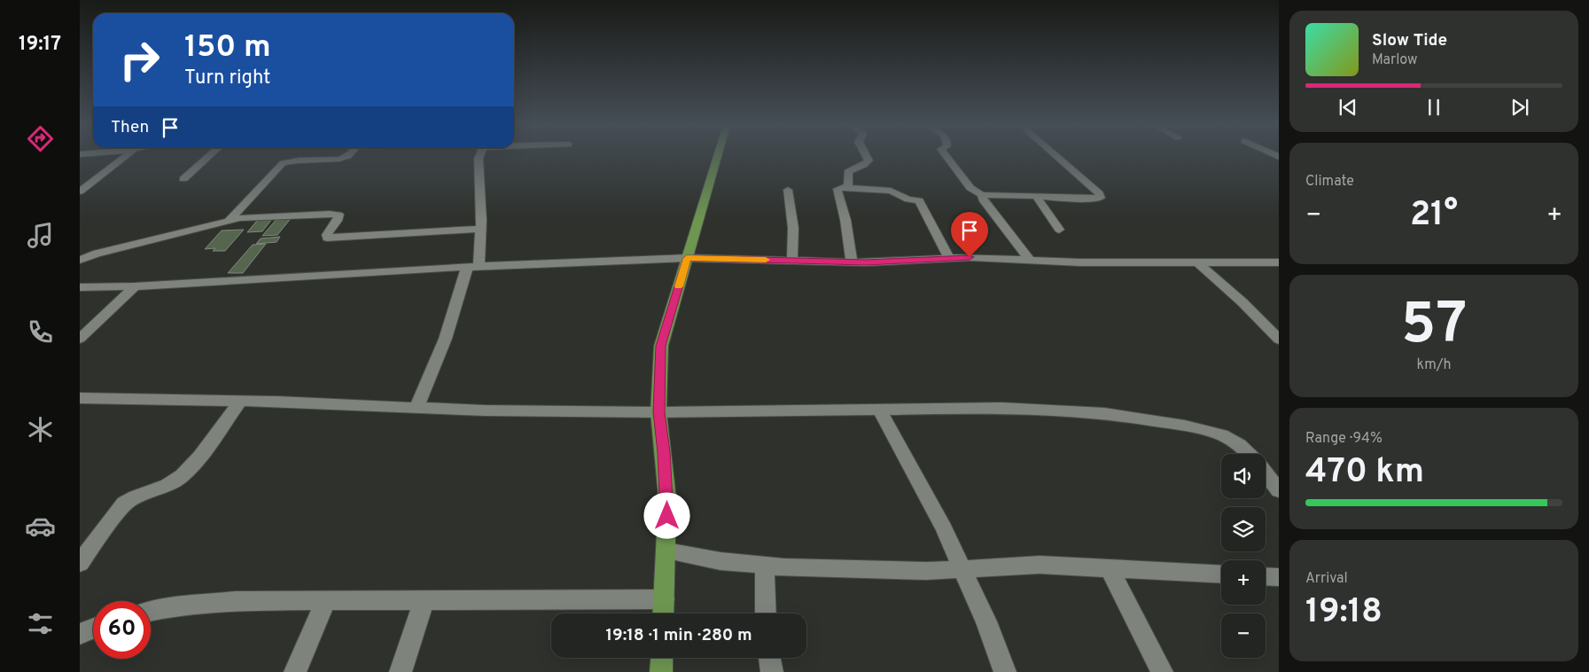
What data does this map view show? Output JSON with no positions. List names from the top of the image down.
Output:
{
  "page": {
    "tabs": "19:17",
    "turn": ["150 m", "Turn right"],
    "song": ["Slow Tide", "Marlow"],
    "then": "Then",
    "tile": [
      "Climate",
      ["57", "km/h"],
      ["Range · 94%", "470 km"],
      ["Arrival", "19:18"]
    ],
    "heat": ["−", "21°", "+"],
    "map_buttons": ["+", "−"],
    "limit": "60",
    "trip": "19:18 · 1 min · 280 m"
  }
}
